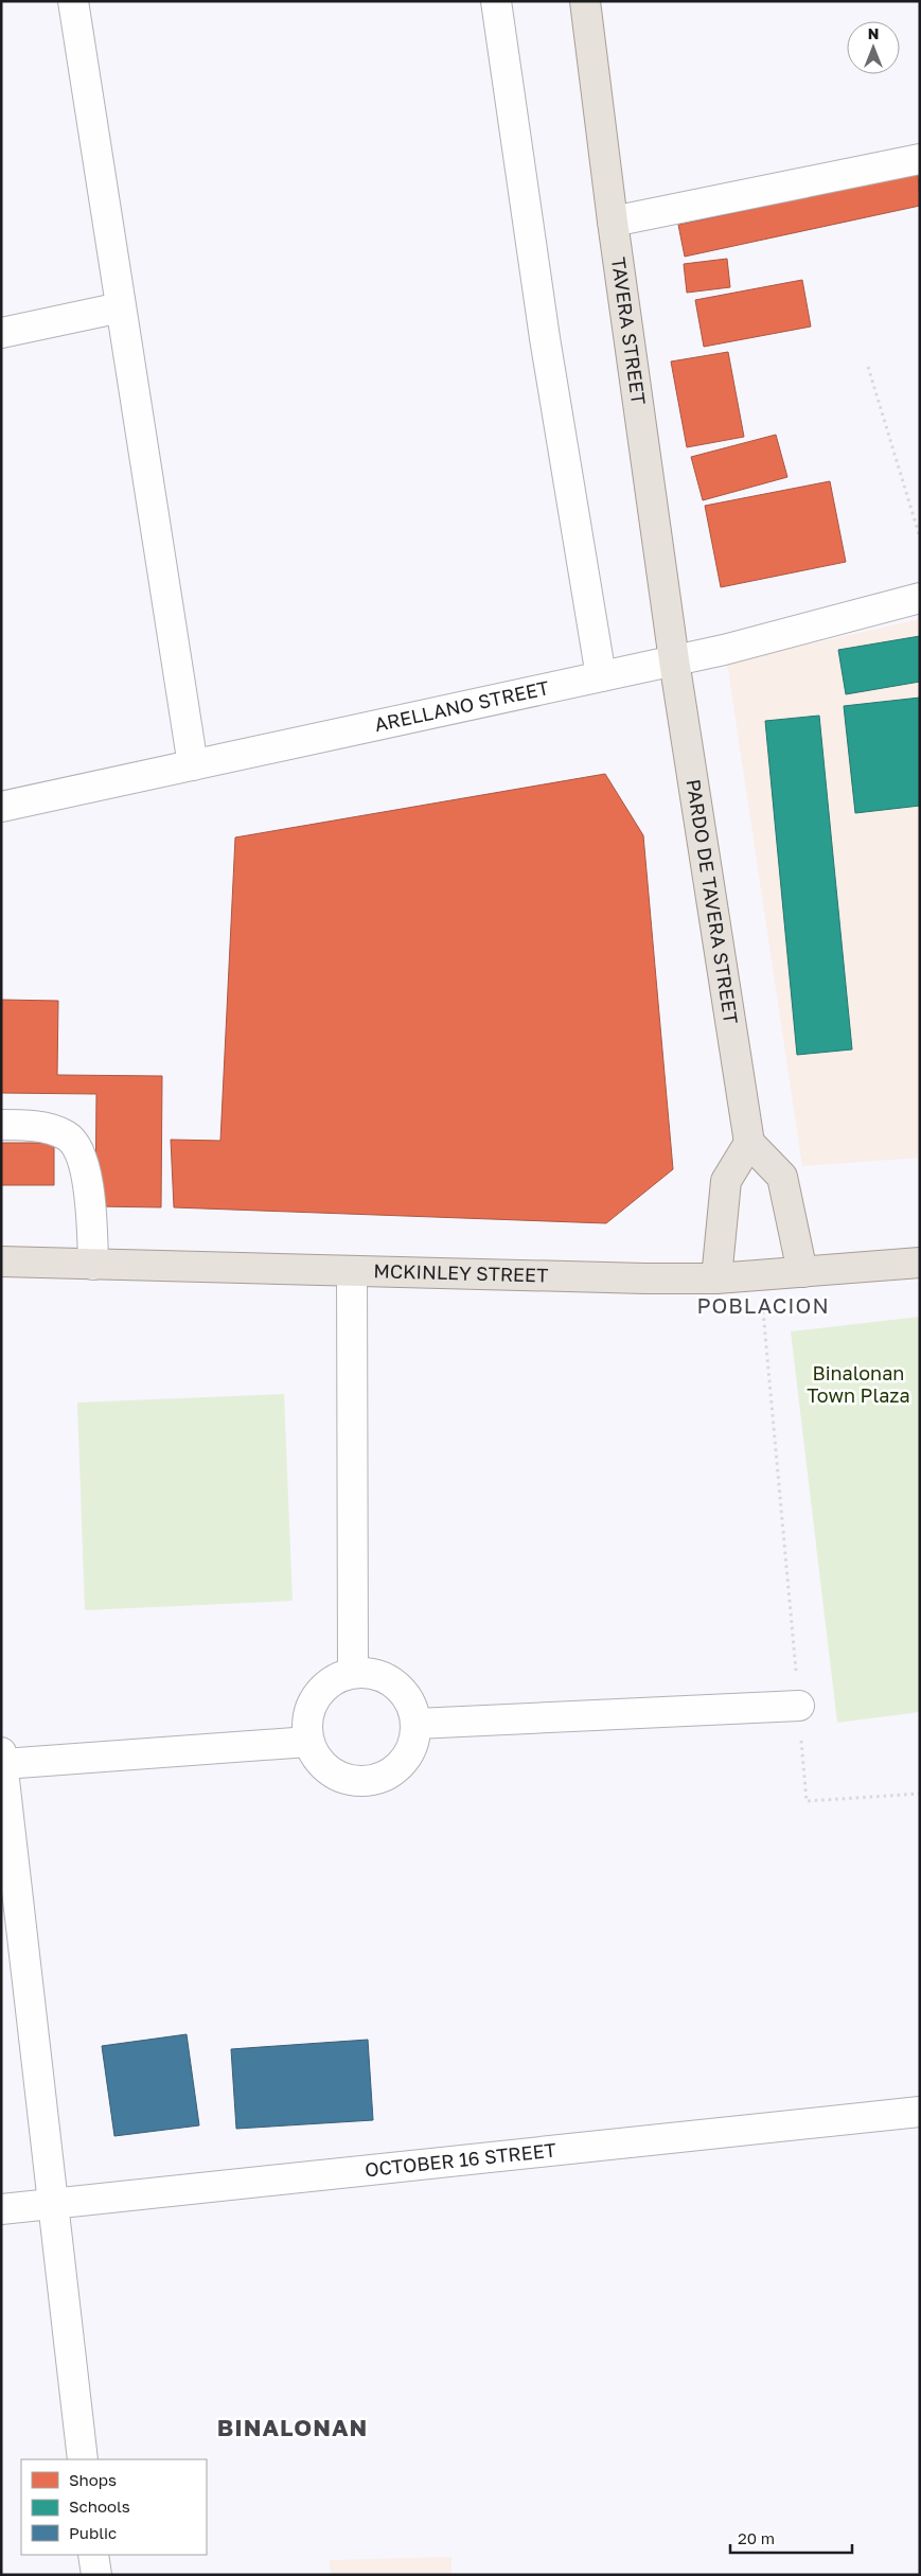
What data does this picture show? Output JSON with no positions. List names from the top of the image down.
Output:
{
  "streets": {
    "main road": ["TAVERA STREET", "PARDO DE TAVERA STREET", "MCKINLEY STREET"],
    "street": ["ARELLANO STREET", "OCTOBER 16 STREET"]
  },
  "crossings": [
    ["TAVERA STREET", "ARELLANO STREET"],
    ["TAVERA STREET", "PARDO DE TAVERA STREET"],
    ["ARELLANO STREET", "PARDO DE TAVERA STREET"]
  ],
  "districts": ["POBLACION", "BINALONAN"],
  "parks": ["Binalonan Town Plaza"],
  "legend": ["Shops", "Schools", "Public"],
  "scale_bar": "20 m",
  "north": "top"
}
